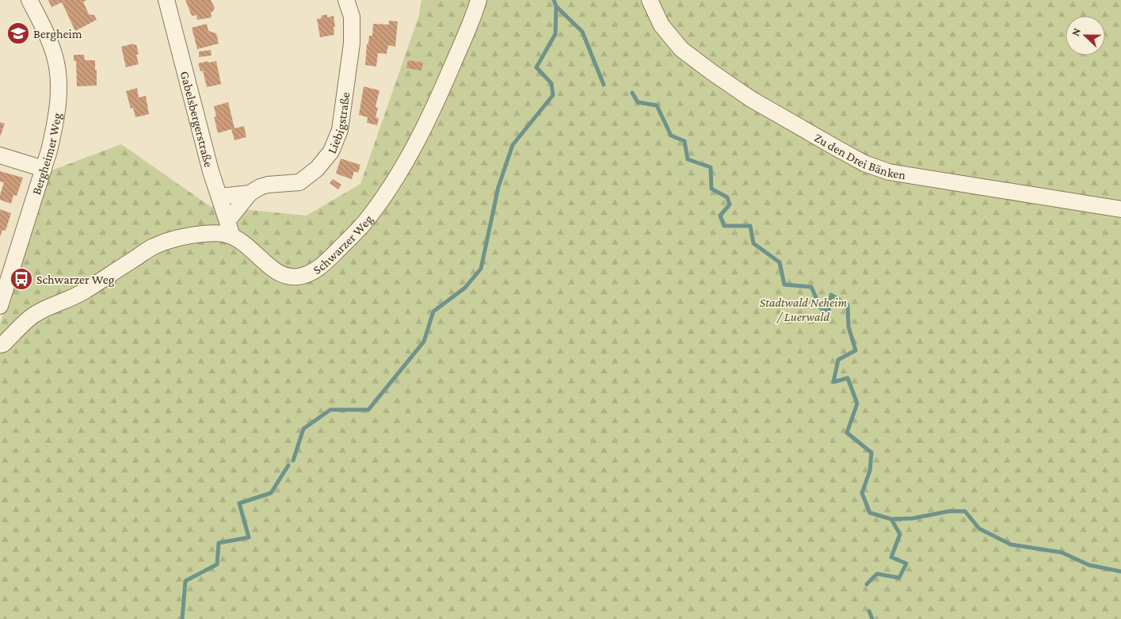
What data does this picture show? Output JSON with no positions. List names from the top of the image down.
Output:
{
  "streets": {
    "street": [
      "Gabelsbergerstraße",
      "Liebigstraße",
      "Bergheimer Weg",
      "Zu den Drei Bänken",
      "Schwarzer Weg"
    ]
  },
  "crossings": [
    ["Gabelsbergerstraße", "Liebigstraße"],
    ["Gabelsbergerstraße", "Schwarzer Weg"],
    ["Liebigstraße", "Schwarzer Weg"]
  ],
  "parks": ["Stadtwald Neheim / Luerwald"],
  "places": {
    "school or university": ["Bergheim"],
    "bus stop": ["Schwarzer Weg"]
  },
  "north": "left"
}
